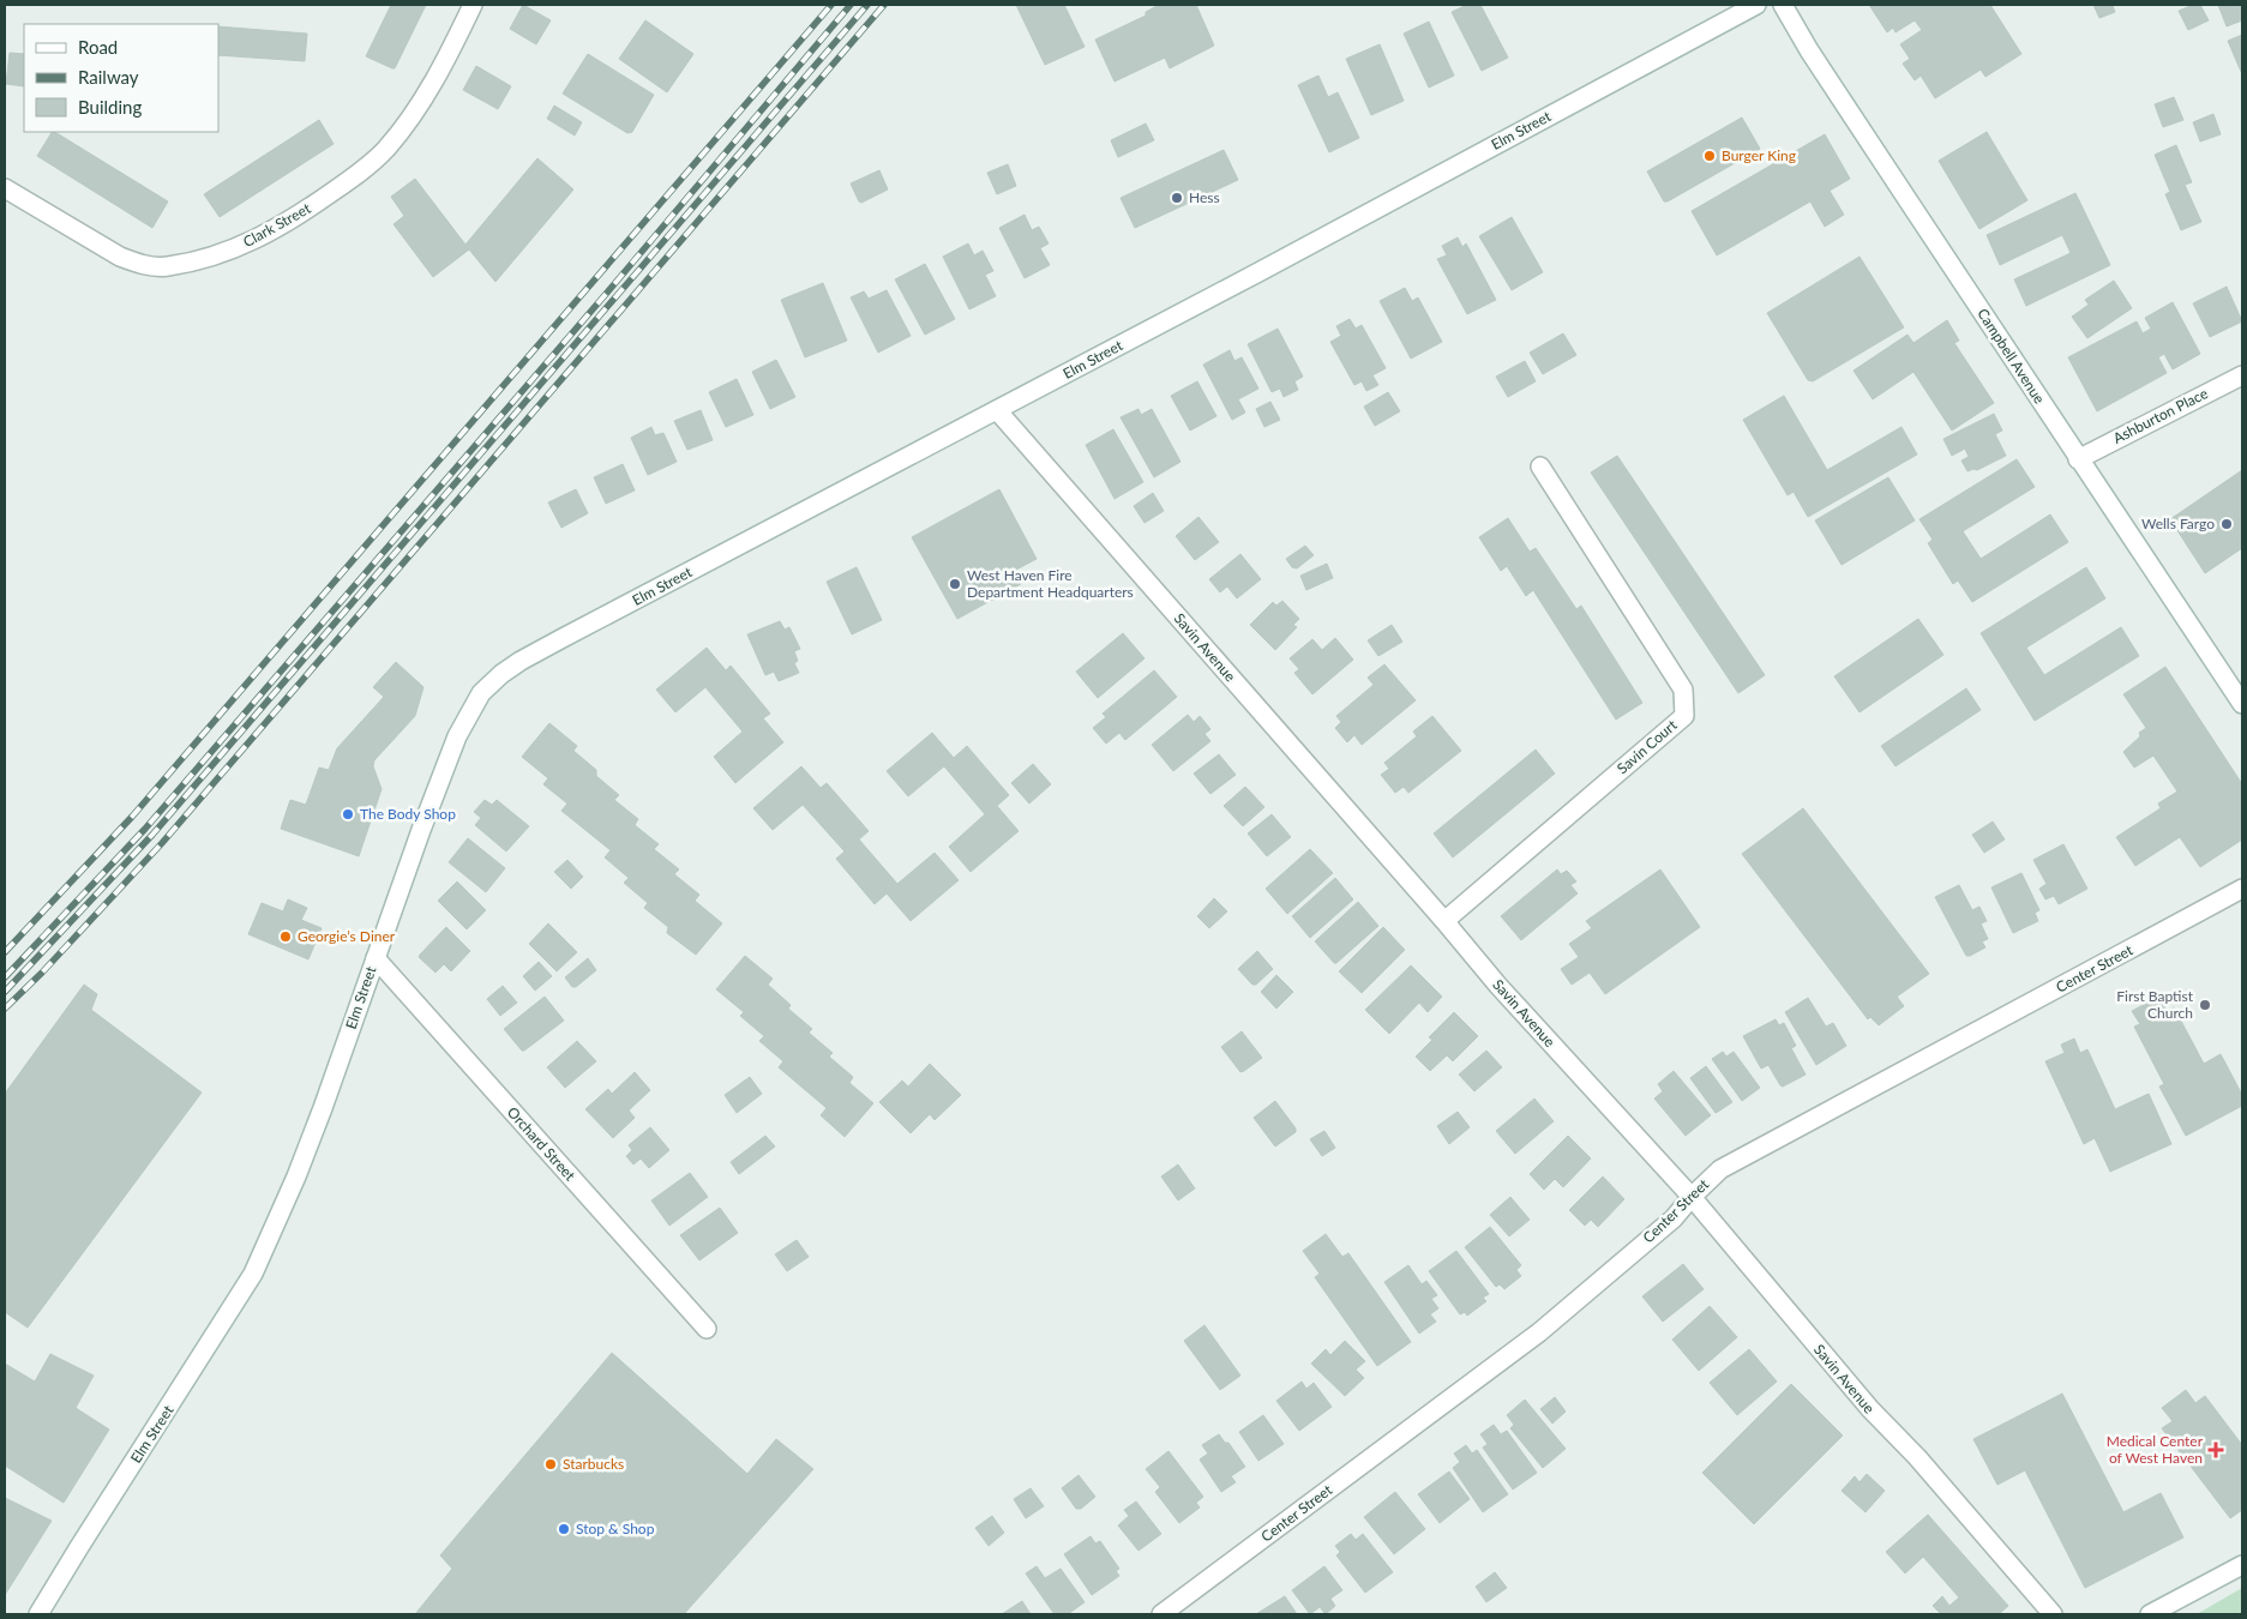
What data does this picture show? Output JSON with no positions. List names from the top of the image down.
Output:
{
  "streets": {
    "street": [
      "Elm Street",
      "Clark Street",
      "Campbell Avenue",
      "Ashburton Place",
      "Savin Avenue",
      "Savin Court",
      "Center Street",
      "Orchard Street"
    ]
  },
  "crossings": [
    ["Elm Street", "Savin Avenue"],
    ["Elm Street", "Orchard Street"],
    ["Campbell Avenue", "Ashburton Place"],
    ["Savin Avenue", "Savin Court"],
    ["Savin Avenue", "Center Street"]
  ],
  "places": {
    "other": [
      "Burger King",
      "Hess",
      "Wells Fargo",
      "West Haven Fire Department Headquarters",
      "The Body Shop",
      "Georgie’s Diner",
      "First Baptist Church",
      "Starbucks",
      "Stop & Shop"
    ],
    "health": ["Medical Center of West Haven"]
  },
  "legend": ["Road", "Railway", "Building"]
}
